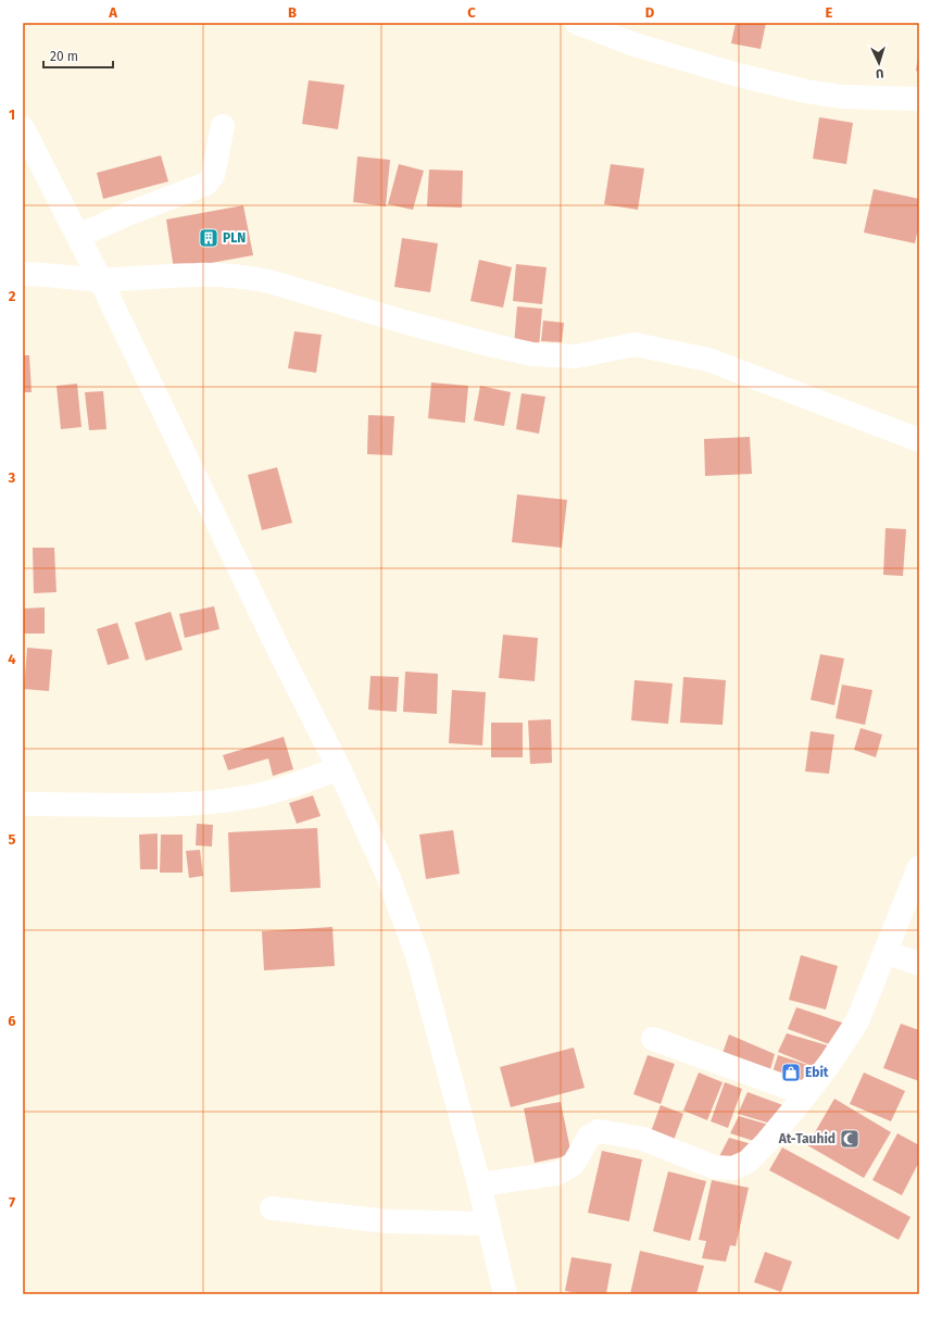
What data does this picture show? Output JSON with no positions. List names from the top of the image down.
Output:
{
  "places": {
    "building": ["PLN"],
    "shop": ["Ebit"],
    "mosque": ["At-Tauhid"]
  },
  "scale_bar": "20 m",
  "north": "bottom",
  "grid": {
    "columns": [
      "A",
      "B",
      "C",
      "D",
      "E"
    ],
    "rows": [
      "1",
      "2",
      "3",
      "4",
      "5",
      "6",
      "7"
    ]
  }
}
